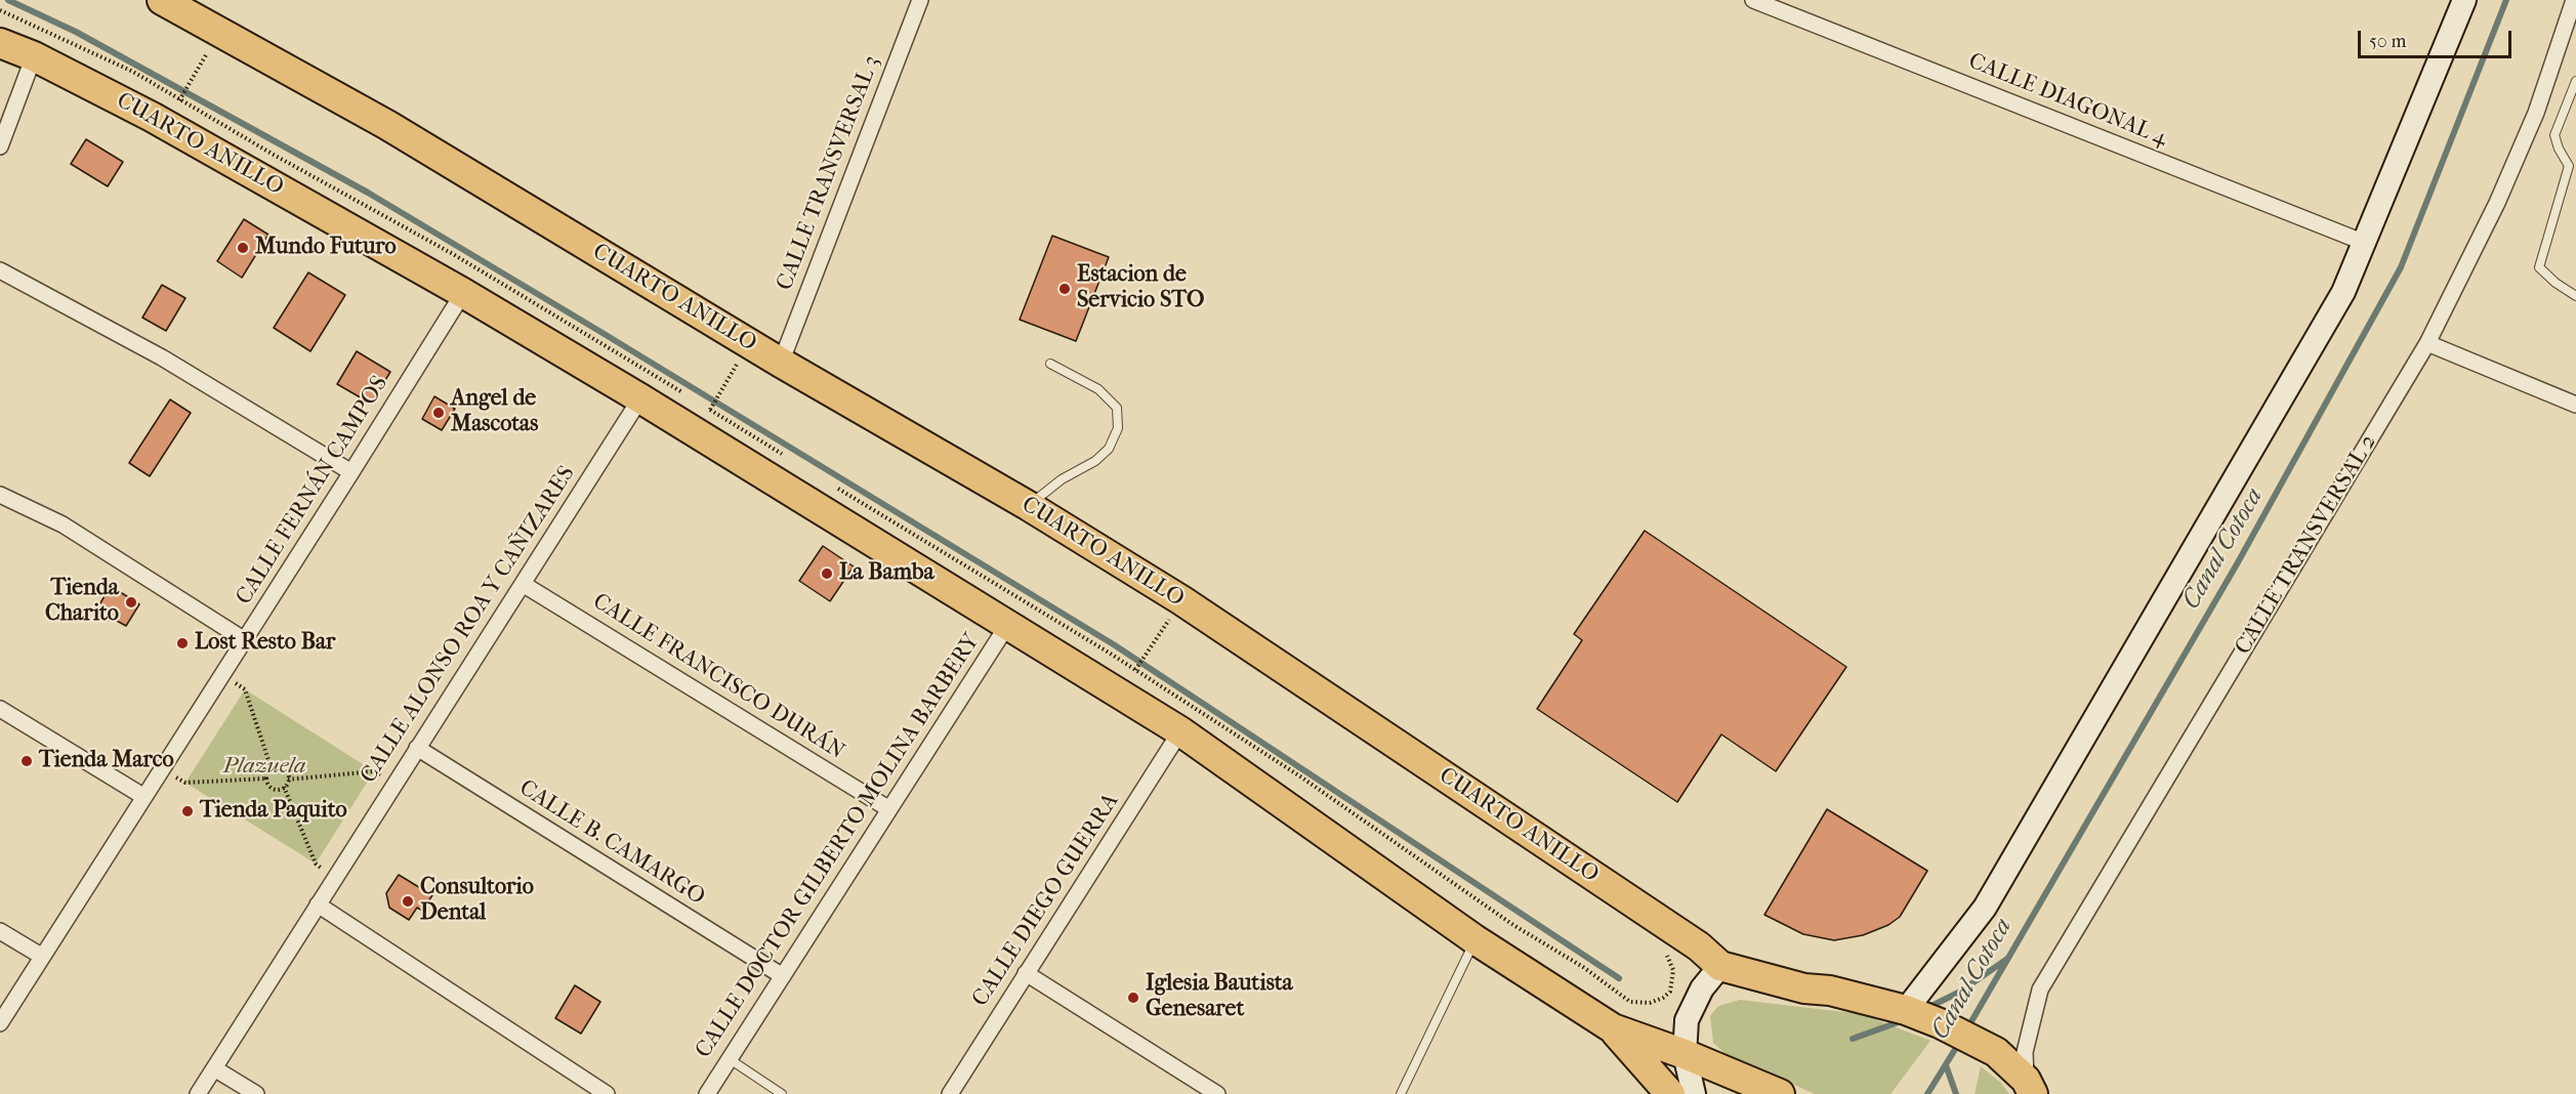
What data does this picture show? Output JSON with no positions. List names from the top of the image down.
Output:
{
  "streets": {
    "highway": ["CUARTO ANILLO"],
    "street": [
      "CALLE DIAGONAL 4",
      "CALLE TRANSVERSAL 3",
      "CALLE FERNÁN CAMPOS",
      "CALLE TRANSVERSAL 2",
      "CALLE ALONSO ROA Y CAÑIZARES",
      "CALLE FRANCISCO DURÁN",
      "CALLE B. CAMARGO",
      "CALLE DOCTOR GILBERTO MOLINA BARBERY",
      "CALLE DIEGO GUERRA"
    ]
  },
  "crossings": [
    ["CUARTO ANILLO", "CALLE TRANSVERSAL 3"],
    ["CUARTO ANILLO", "CALLE FERNÁN CAMPOS"],
    ["CUARTO ANILLO", "CALLE TRANSVERSAL 2"],
    ["CUARTO ANILLO", "CALLE ALONSO ROA Y CAÑIZARES"],
    ["CUARTO ANILLO", "CALLE DOCTOR GILBERTO MOLINA BARBERY"],
    ["CUARTO ANILLO", "CALLE DIEGO GUERRA"],
    ["CALLE ALONSO ROA Y CAÑIZARES", "CALLE FRANCISCO DURÁN"],
    ["CALLE ALONSO ROA Y CAÑIZARES", "CALLE B. CAMARGO"],
    ["CALLE FRANCISCO DURÁN", "CALLE DOCTOR GILBERTO MOLINA BARBERY"],
    ["CALLE B. CAMARGO", "CALLE DOCTOR GILBERTO MOLINA BARBERY"]
  ],
  "water": ["Canal Cotoca"],
  "parks": ["Plazuela"],
  "places": [
    "Mundo Futuro",
    "Estacion de Servicio STO",
    "Angel de Mascotas",
    "La Bamba",
    "Tienda Charito",
    "Lost Resto Bar",
    "Tienda Marco",
    "Tienda Paquito",
    "Consultorio Dental",
    "Iglesia Bautista Genesaret"
  ],
  "scale_bar": "50 m"
}
